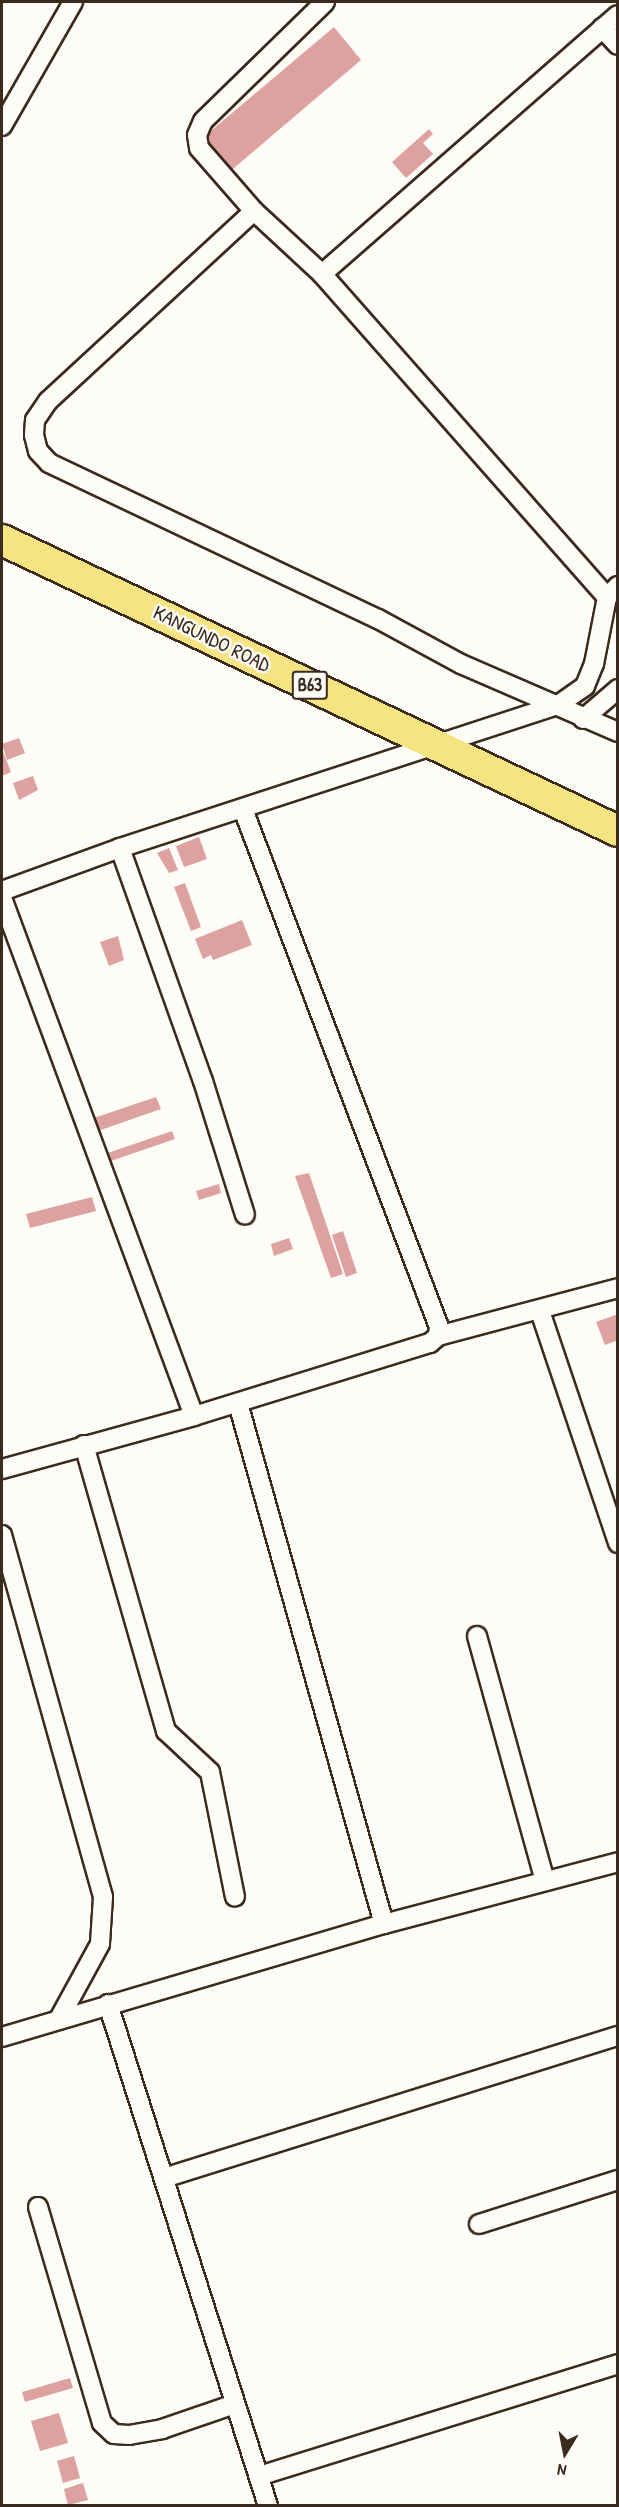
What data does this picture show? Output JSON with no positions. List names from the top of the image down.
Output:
{
  "streets": {
    "highway": ["KANGUNDO ROAD", "B63"]
  },
  "north": "bottom"
}
